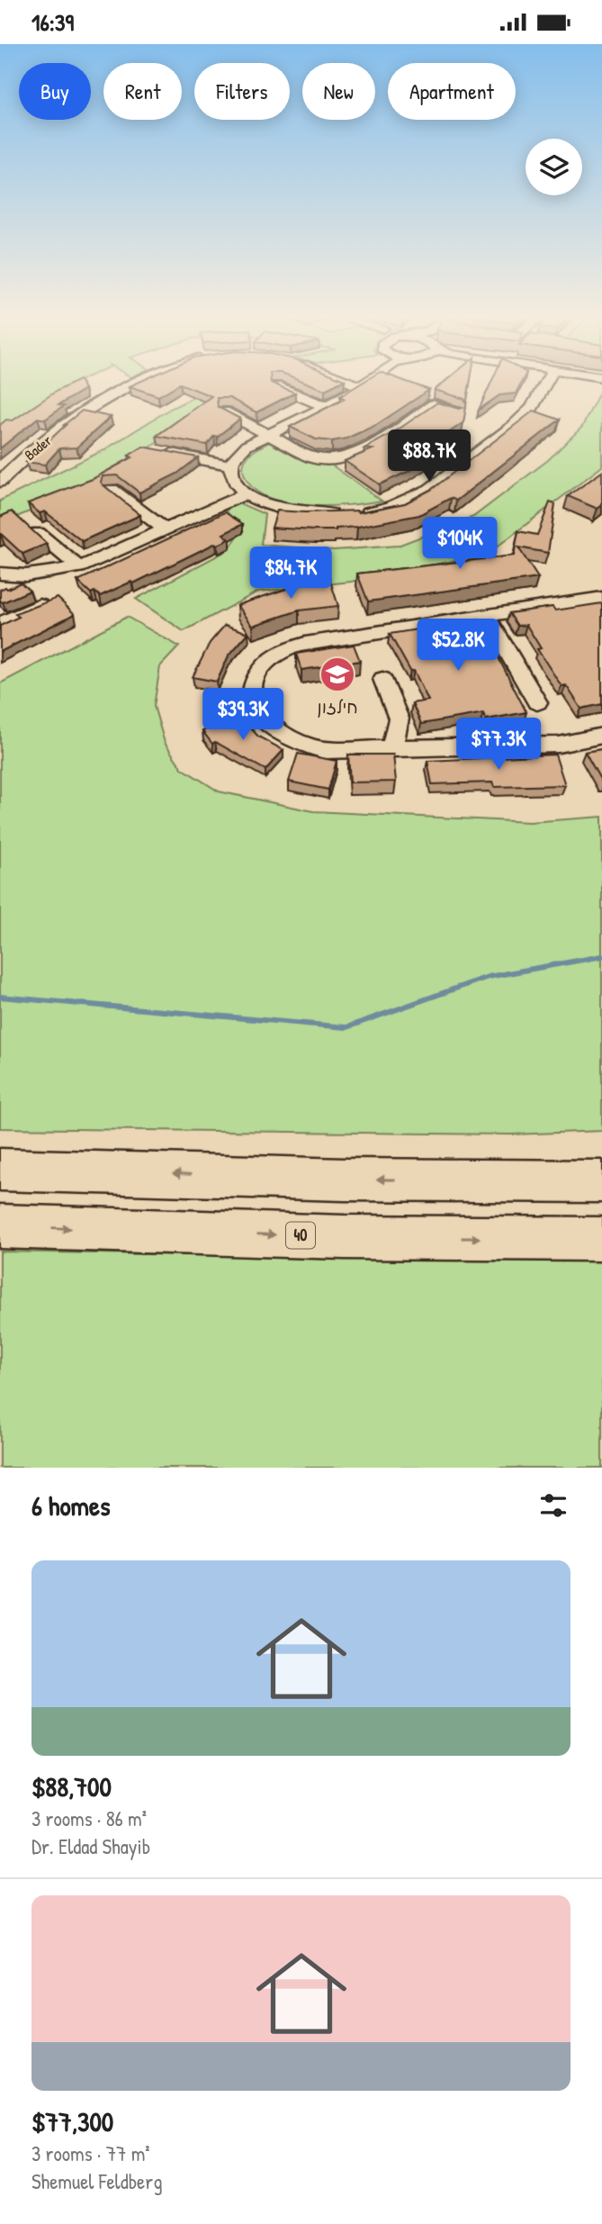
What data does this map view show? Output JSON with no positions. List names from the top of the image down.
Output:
{
  "streets": {
    "highway": ["40"],
    "street": ["Bader"]
  },
  "places": {
    "school or university": ["חילזון"]
  },
  "page": {
    "status": "16:39",
    "chip": [
      "Buy",
      "Rent",
      "Filters",
      "New",
      "Apartment"
    ],
    "price": [
      "$88.7K",
      "$104K",
      "$84.7K",
      "$52.8K",
      "$39.3K",
      "$77.3K"
    ],
    "heading": "6 homes",
    "list": [
      {
        "name": "$88,700",
        "note": "3 rooms · 86 m² · Dr. Eldad Shayib"
      },
      {
        "name": "$77,300",
        "note": "3 rooms · 77 m² · Shemuel Feldberg"
      }
    ]
  }
}
